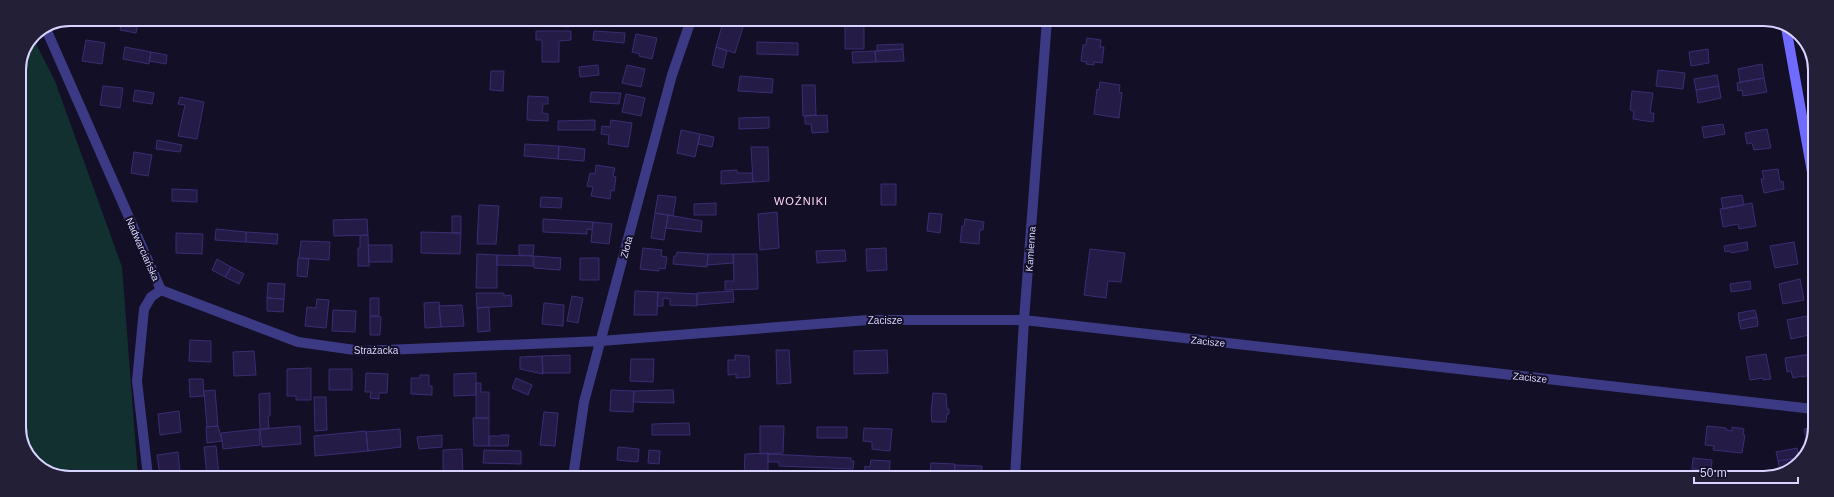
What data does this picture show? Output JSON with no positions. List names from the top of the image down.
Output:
{
  "streets": {
    "street": [
      "Złota",
      "Nadwarciańska",
      "Kamienna",
      "Zacisze",
      "Strażacka"
    ]
  },
  "crossings": [
    ["Złota", "Zacisze"],
    ["Złota", "Strażacka"],
    ["Nadwarciańska", "Strażacka"],
    ["Kamienna", "Zacisze"],
    ["Zacisze", "Strażacka"]
  ],
  "districts": ["WOŹNIKI"],
  "scale_bar": "50 m"
}
